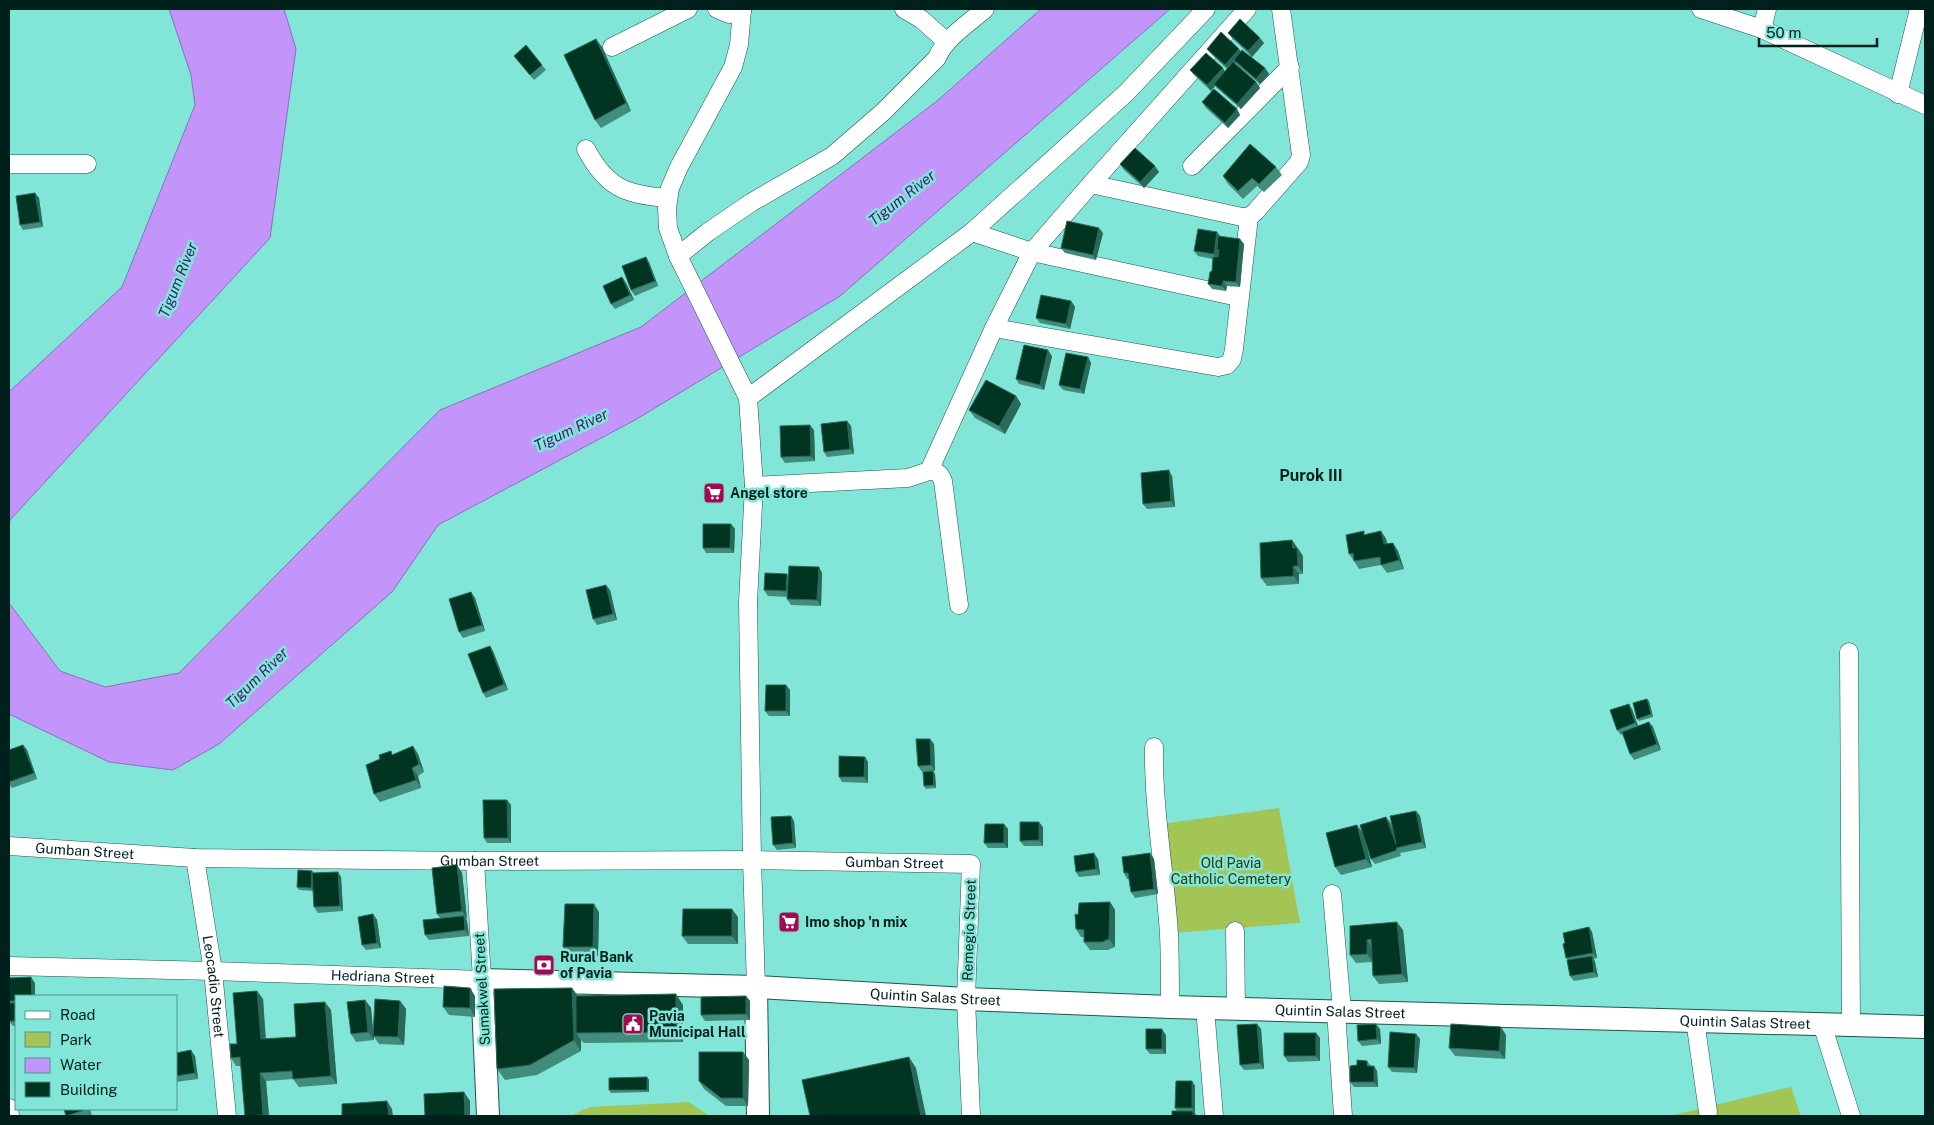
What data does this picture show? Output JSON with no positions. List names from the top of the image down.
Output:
{
  "streets": {
    "main road": ["Hedriana Street", "Sumakwel Street", "Quintin Salas Street"],
    "street": ["Gumban Street", "Remegio Street", "Leocadio Street"]
  },
  "crossings": [
    ["Gumban Street", "Remegio Street"],
    ["Gumban Street", "Leocadio Street"],
    ["Gumban Street", "Sumakwel Street"],
    ["Remegio Street", "Quintin Salas Street"],
    ["Hedriana Street", "Leocadio Street"],
    ["Hedriana Street", "Sumakwel Street"],
    ["Hedriana Street", "Quintin Salas Street"]
  ],
  "districts": ["Purok III"],
  "water": ["Tigum River"],
  "parks": ["Old Pavia Catholic Cemetery"],
  "places": {
    "supermarket": ["Angel store", "Imo shop 'n mix"],
    "bank": ["Rural Bank of Pavia"],
    "public building": ["Pavia Municipal Hall"]
  },
  "legend": [
    "Road",
    "Park",
    "Water",
    "Building"
  ],
  "scale_bar": "50 m"
}
